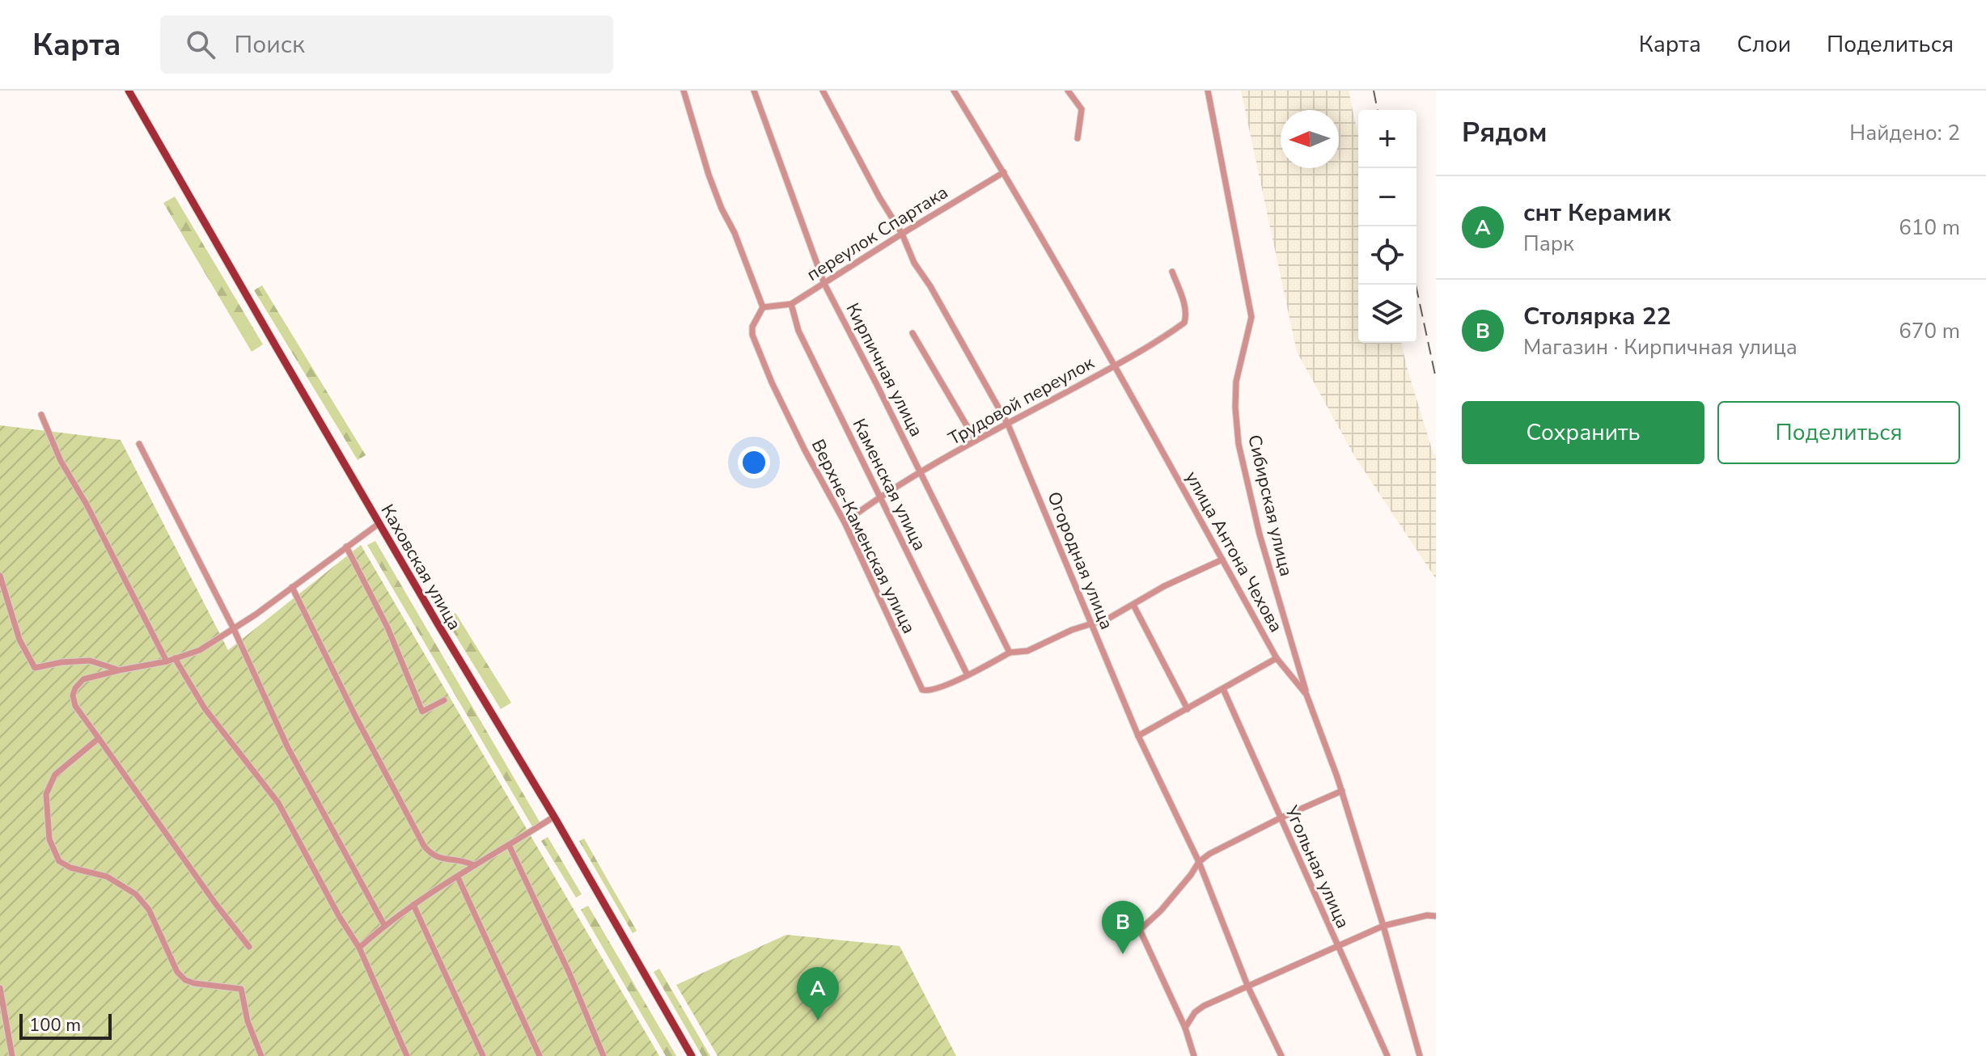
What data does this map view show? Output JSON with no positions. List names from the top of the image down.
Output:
{
  "streets": {
    "main road": ["Каховская улица"],
    "street": [
      "переулок Спартака",
      "Кирпичная улица",
      "Трудовой переулок",
      "Каменская улица",
      "Сибирская улица",
      "Верхне-Каменская улица",
      "улица Антона Чехова",
      "Огородная улица",
      "Угольная улица"
    ]
  },
  "crossings": [
    ["переулок Спартака", "Кирпичная улица"],
    ["переулок Спартака", "Каменская улица"],
    ["переулок Спартака", "Верхне-Каменская улица"],
    ["переулок Спартака", "улица Антона Чехова"],
    ["переулок Спартака", "Огородная улица"],
    ["Кирпичная улица", "Трудовой переулок"],
    ["Кирпичная улица", "Верхне-Каменская улица"],
    ["Трудовой переулок", "Каменская улица"],
    ["Трудовой переулок", "Верхне-Каменская улица"],
    ["Трудовой переулок", "улица Антона Чехова"],
    ["Трудовой переулок", "Огородная улица"],
    ["Каменская улица", "Верхне-Каменская улица"],
    ["Сибирская улица", "улица Антона Чехова"],
    ["Верхне-Каменская улица", "улица Антона Чехова"],
    ["Верхне-Каменская улица", "Огородная улица"]
  ],
  "scale_bar": "100 m",
  "north": "left",
  "page": {
    "header": "Карта",
    "search": "Поиск",
    "nav": ["Карта", "Слои", "Поделиться"],
    "heading": ["Рядом", "Найдено: 2"],
    "map_buttons": ["+", "−"],
    "list": [
      {
        "mark": "A",
        "name": "снт Керамик",
        "note": "Парк",
        "value": "610 m"
      },
      {
        "mark": "B",
        "name": "Столярка 22",
        "note": "Магазин · Кирпичная улица",
        "value": "670 m"
      }
    ],
    "buttons": ["Сохранить", "Поделиться"],
    "pins": ["B", "A"],
    "scale": "100 m"
  }
}
